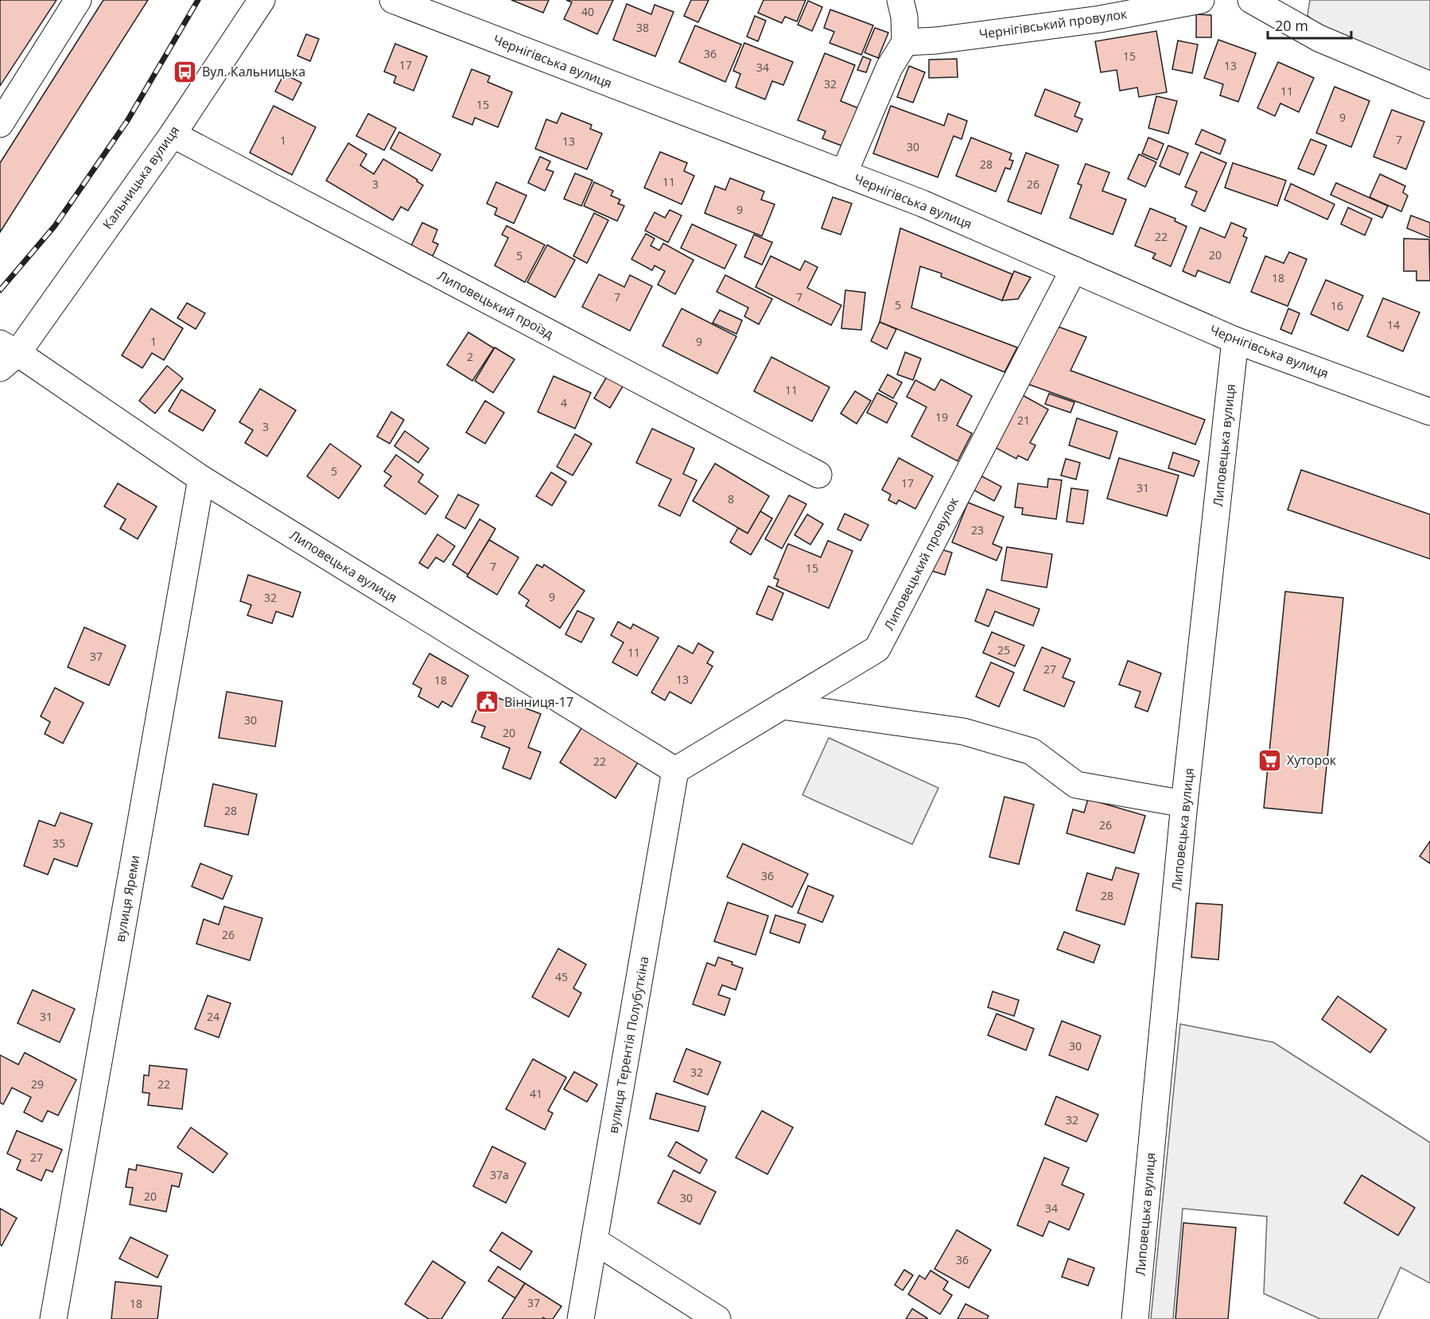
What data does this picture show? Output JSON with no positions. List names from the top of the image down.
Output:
{
  "streets": {
    "street": [
      "Чернігівський провулок",
      "Чернігівська вулиця",
      "Кальницька вулиця",
      "Липовецький проїзд",
      "Липовецька вулиця",
      "Липовецький провулок",
      "вулиця Яреми",
      "вулиця Терентія Полубуткіна"
    ]
  },
  "crossings": [
    ["Чернігівська вулиця", "Липовецька вулиця"],
    ["Чернігівська вулиця", "Липовецький провулок"],
    ["Кальницька вулиця", "Липовецький проїзд"],
    ["Кальницька вулиця", "Липовецька вулиця"],
    ["Липовецька вулиця", "Липовецький провулок"],
    ["Липовецька вулиця", "вулиця Яреми"],
    ["Липовецька вулиця", "вулиця Терентія Полубуткіна"],
    ["Липовецький провулок", "вулиця Терентія Полубуткіна"]
  ],
  "places": {
    "bus stop": ["Вул. Кальницька"],
    "public building": ["Вінниця-17"],
    "supermarket": ["Хуторок"]
  },
  "house_numbers": [
    "40",
    "38",
    "36",
    "15",
    "17",
    "13",
    "34",
    "32",
    "11",
    "15",
    "9",
    "7",
    "1",
    "13",
    "30",
    "28",
    "11",
    "3",
    "26",
    "9",
    "22",
    "20",
    "5",
    "18",
    "7",
    "7",
    "5",
    "16",
    "14",
    "1",
    "9",
    "2",
    "11",
    "4",
    "19",
    "21",
    "3",
    "5",
    "17",
    "31",
    "8",
    "23",
    "7",
    "15",
    "9",
    "32",
    "25",
    "11",
    "37",
    "27",
    "13",
    "18",
    "30",
    "20",
    "22",
    "28",
    "26",
    "35",
    "36",
    "28",
    "26",
    "45",
    "31",
    "24",
    "30",
    "32",
    "29",
    "22",
    "41",
    "32",
    "27",
    "37а",
    "20",
    "30",
    "34",
    "36",
    "37",
    "18"
  ],
  "scale_bar": "20 m"
}
